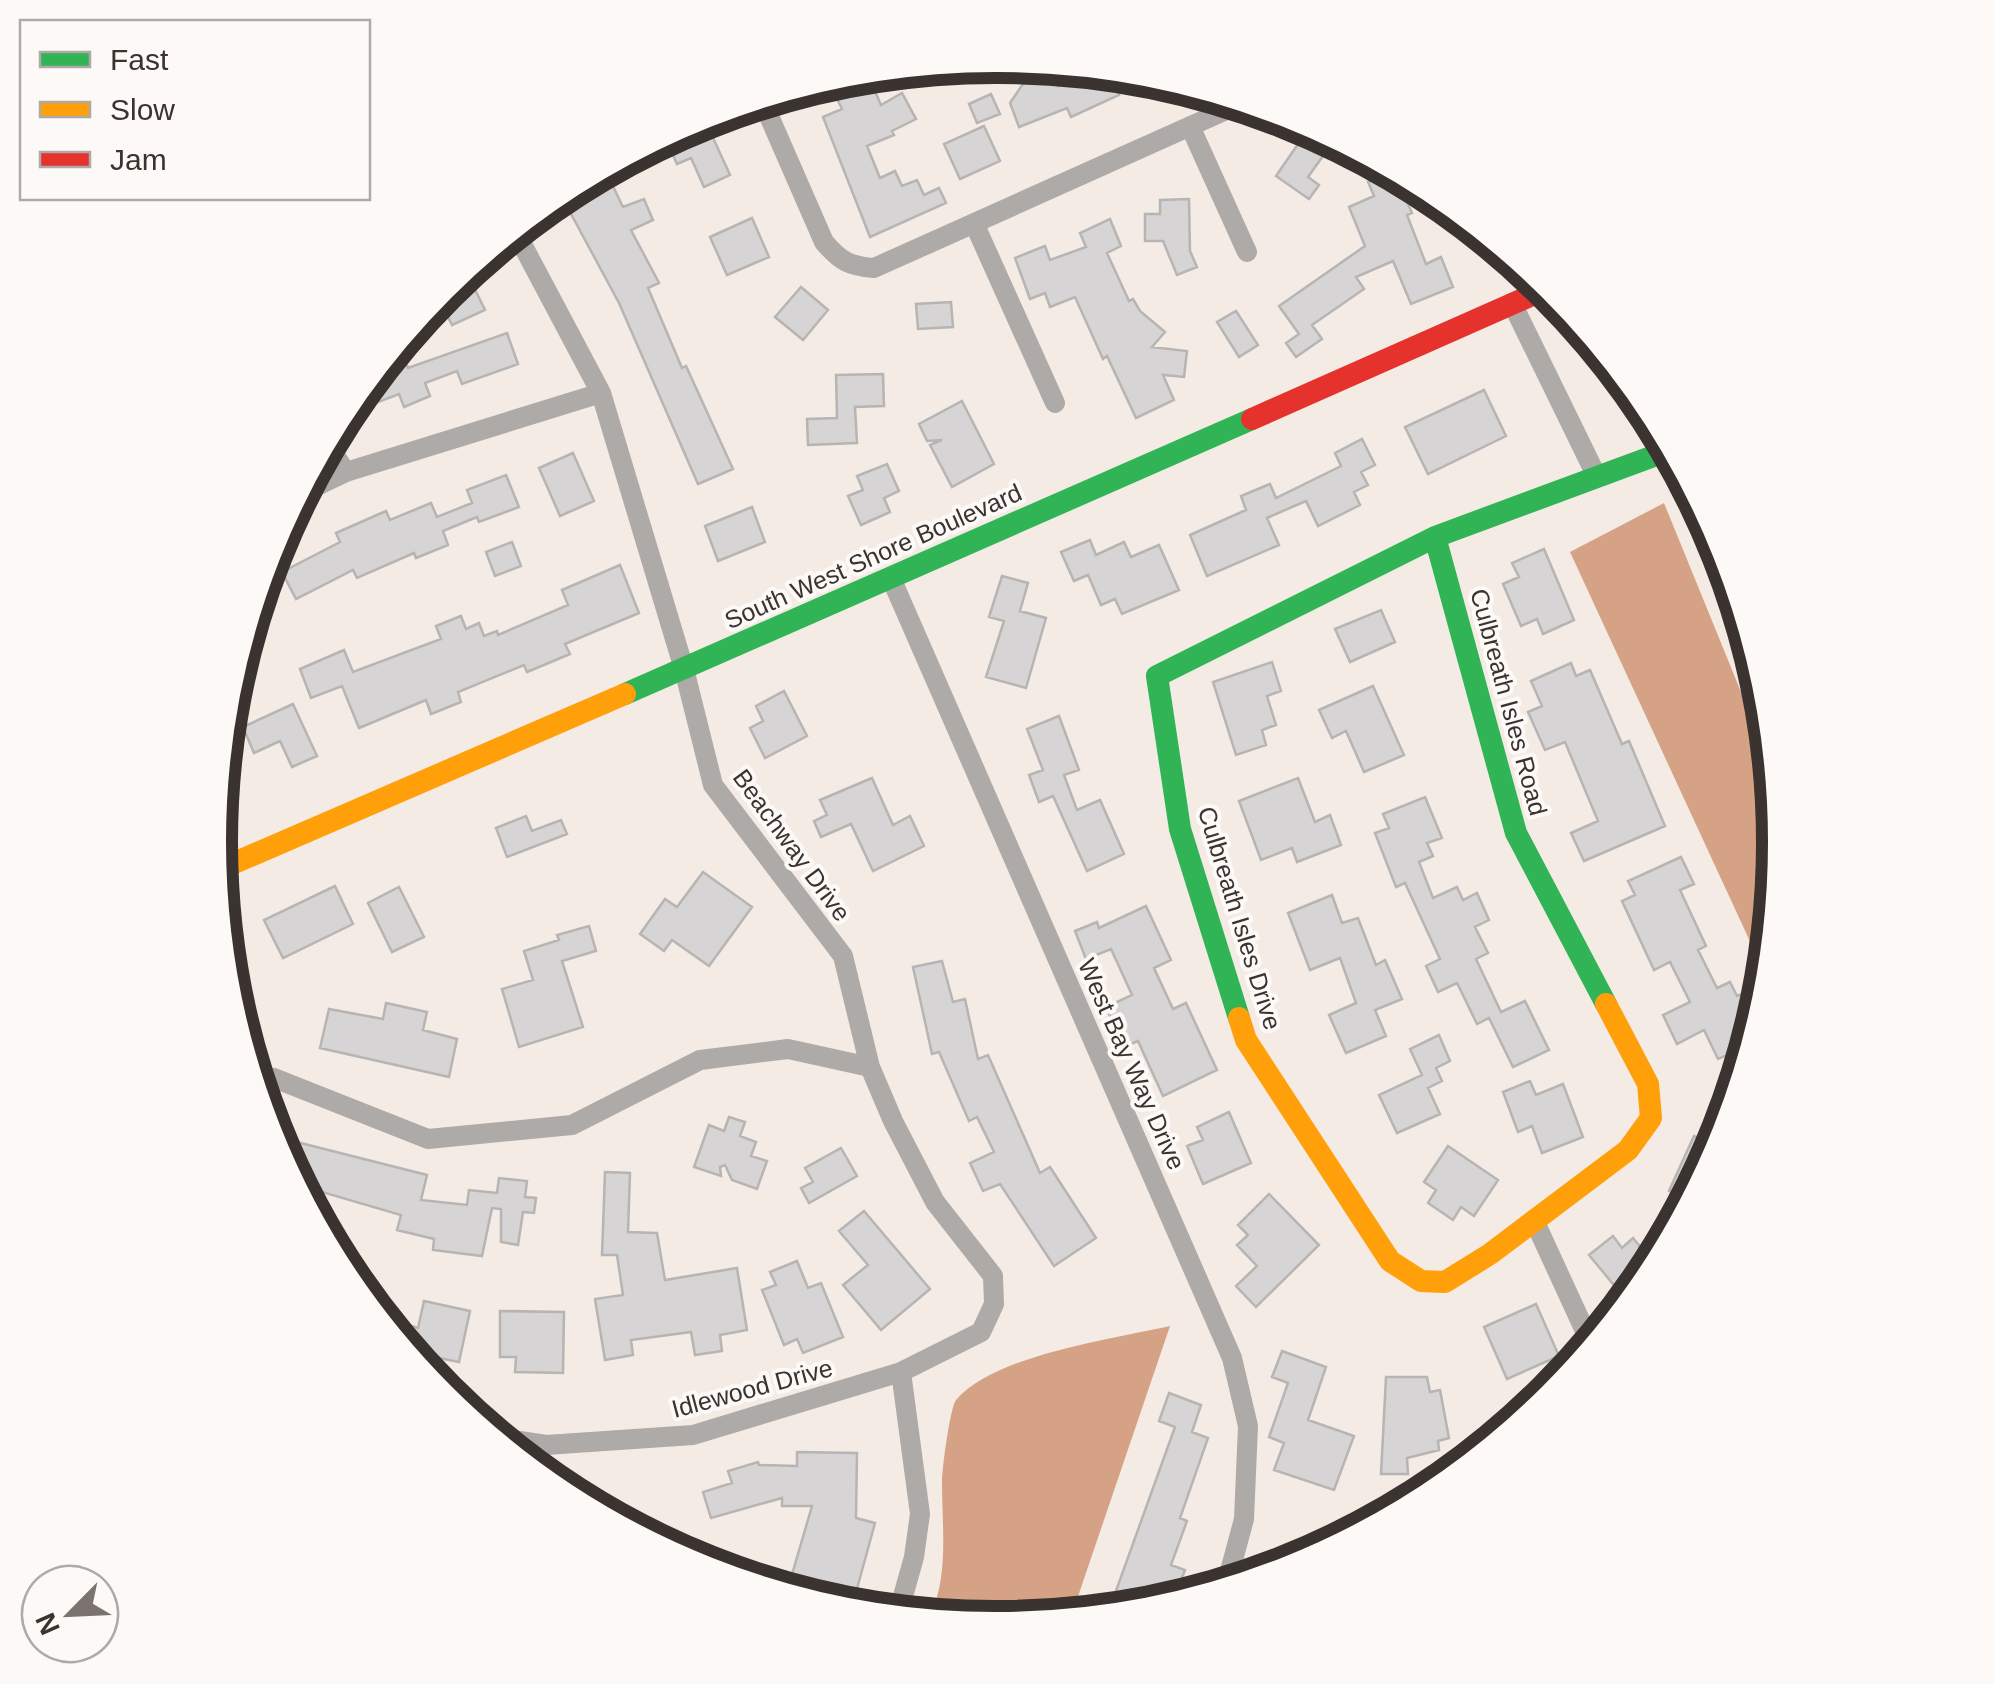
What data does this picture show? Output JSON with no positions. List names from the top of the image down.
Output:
{
  "streets": {
    "street": [
      "South West Shore Boulevard",
      "Culbreath Isles Road",
      "Beachway Drive",
      "Culbreath Isles Drive",
      "West Bay Way Drive",
      "Idlewood Drive"
    ]
  },
  "crossings": [
    ["South West Shore Boulevard", "Beachway Drive"],
    ["South West Shore Boulevard", "West Bay Way Drive"],
    ["Culbreath Isles Road", "Culbreath Isles Drive"],
    ["Beachway Drive", "Idlewood Drive"]
  ],
  "legend": ["Fast", "Slow", "Jam"],
  "north": "bottom left"
}
